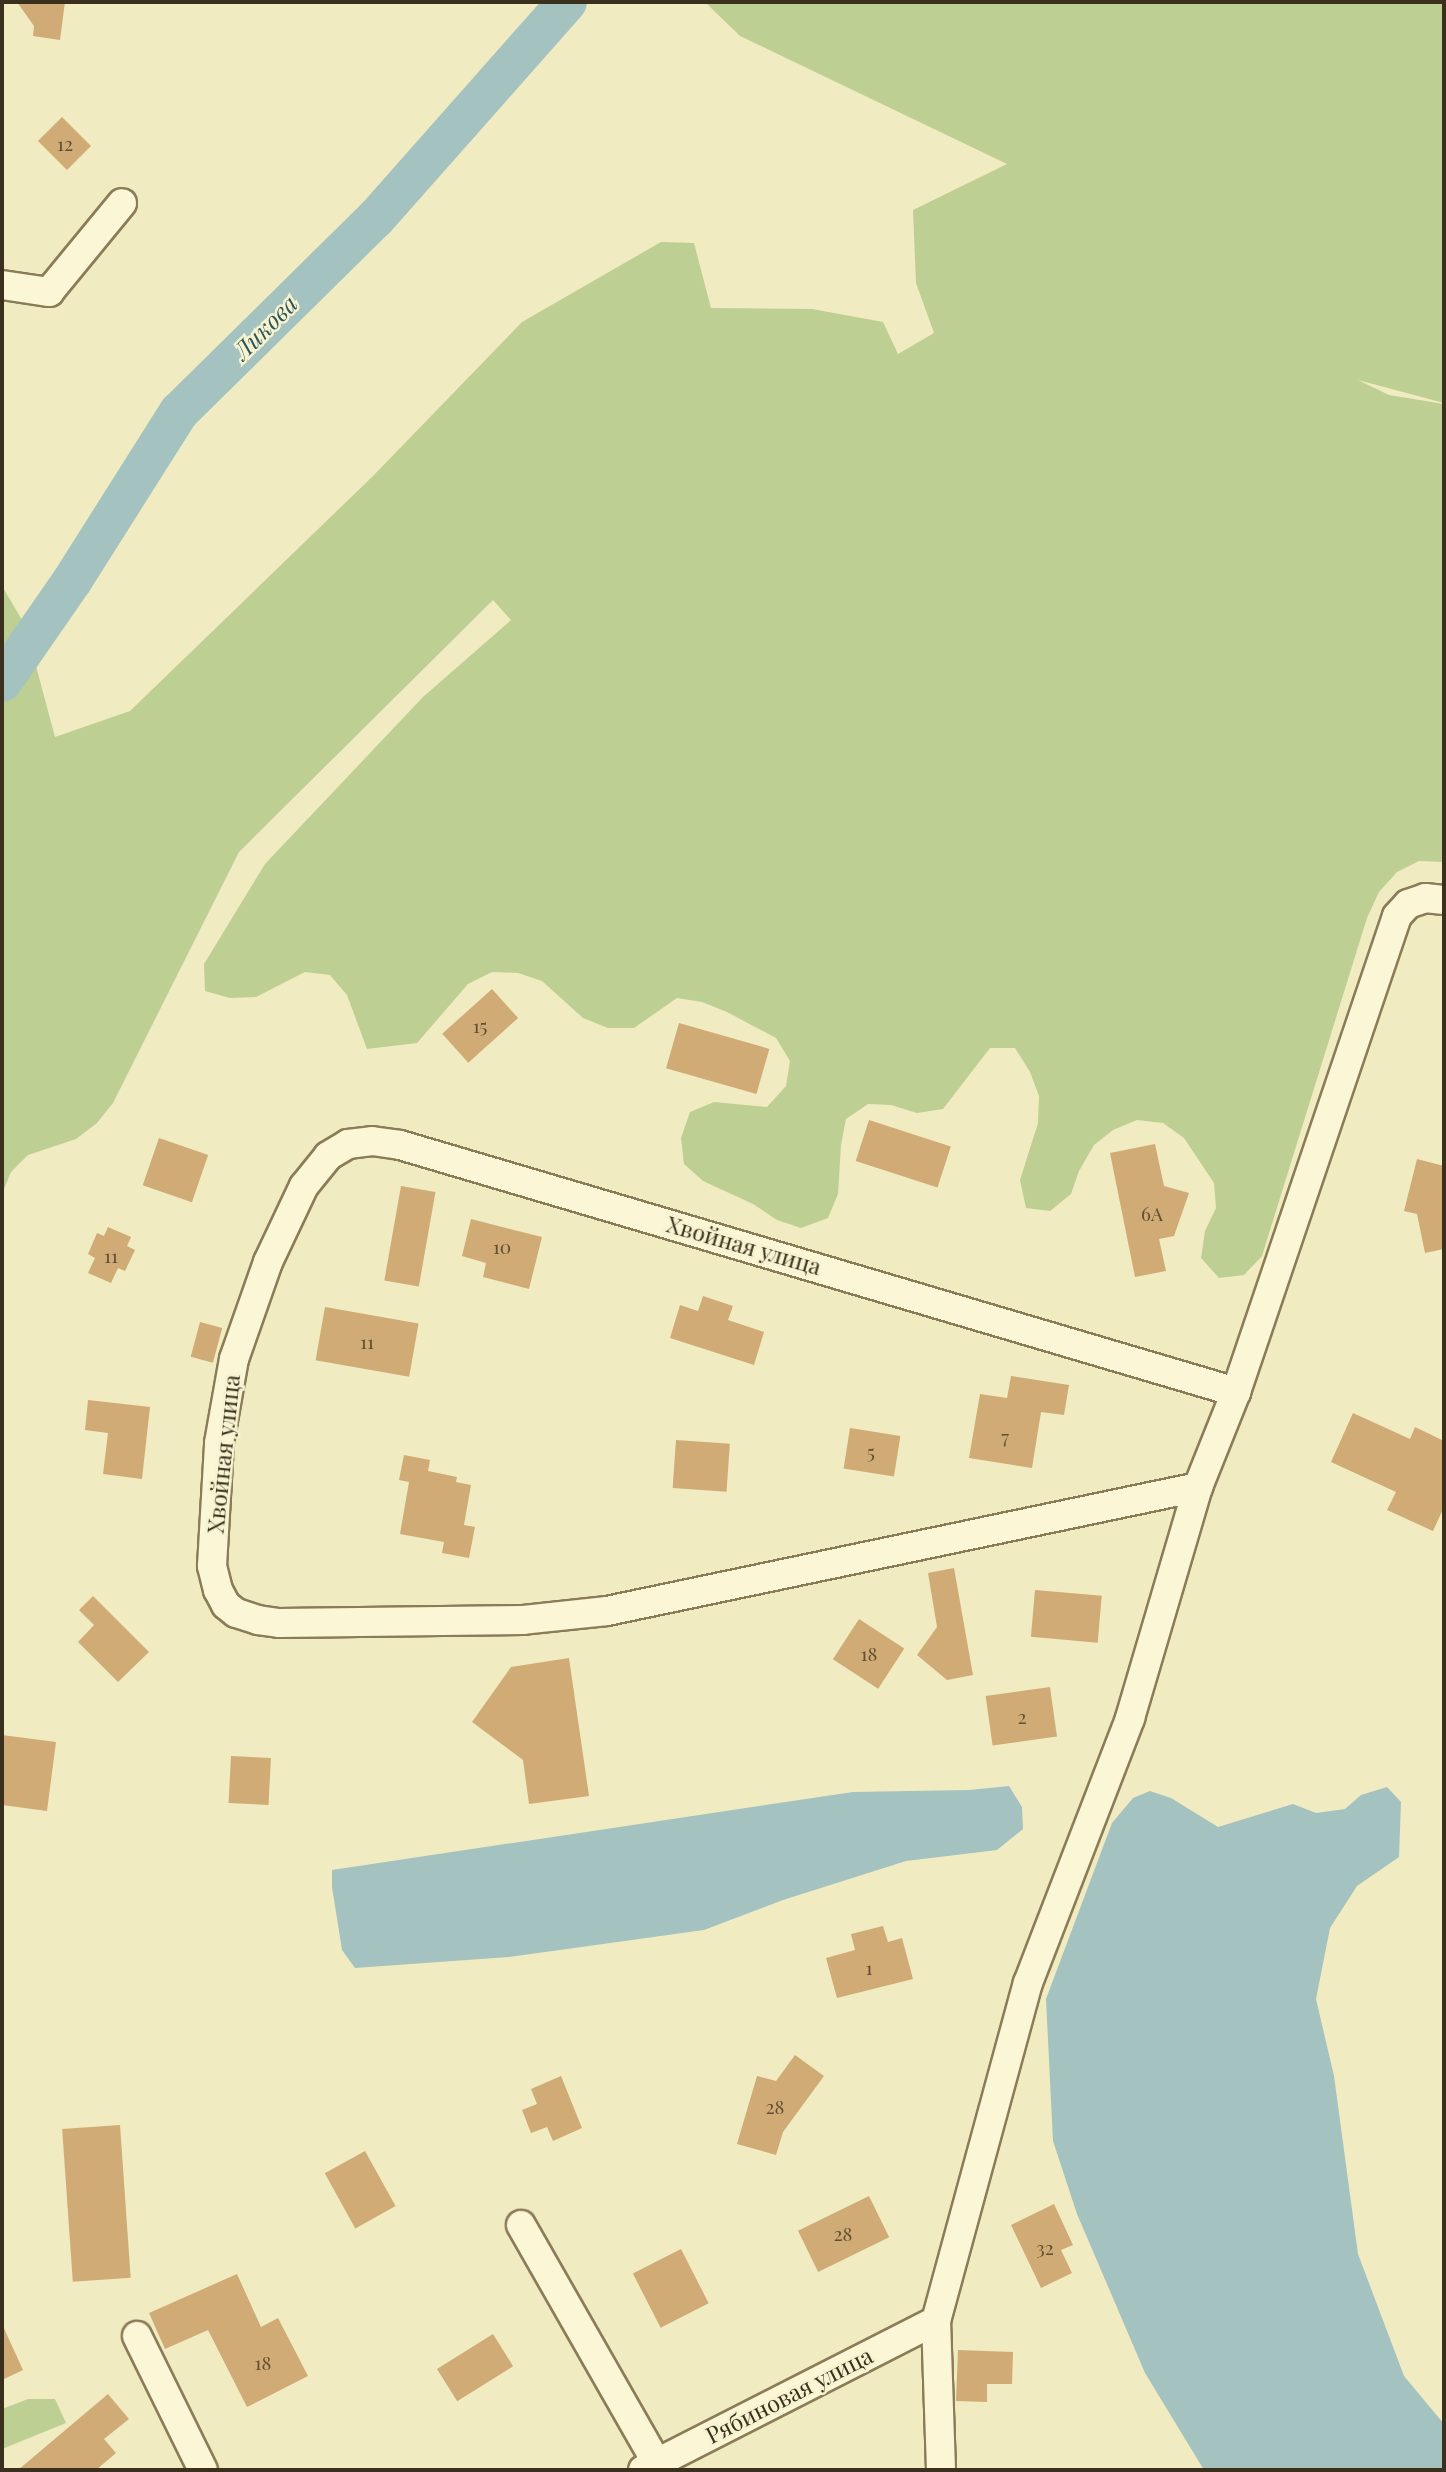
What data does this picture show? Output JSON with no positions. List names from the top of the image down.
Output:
{
  "streets": {
    "street": ["Хвойная улица", "Рябиновая улица"]
  },
  "water": ["Ликова"],
  "house_numbers": [
    "12",
    "15",
    "6А",
    "10",
    "11",
    "11",
    "7",
    "5",
    "18",
    "2",
    "1",
    "28",
    "28",
    "32",
    "18"
  ]
}
